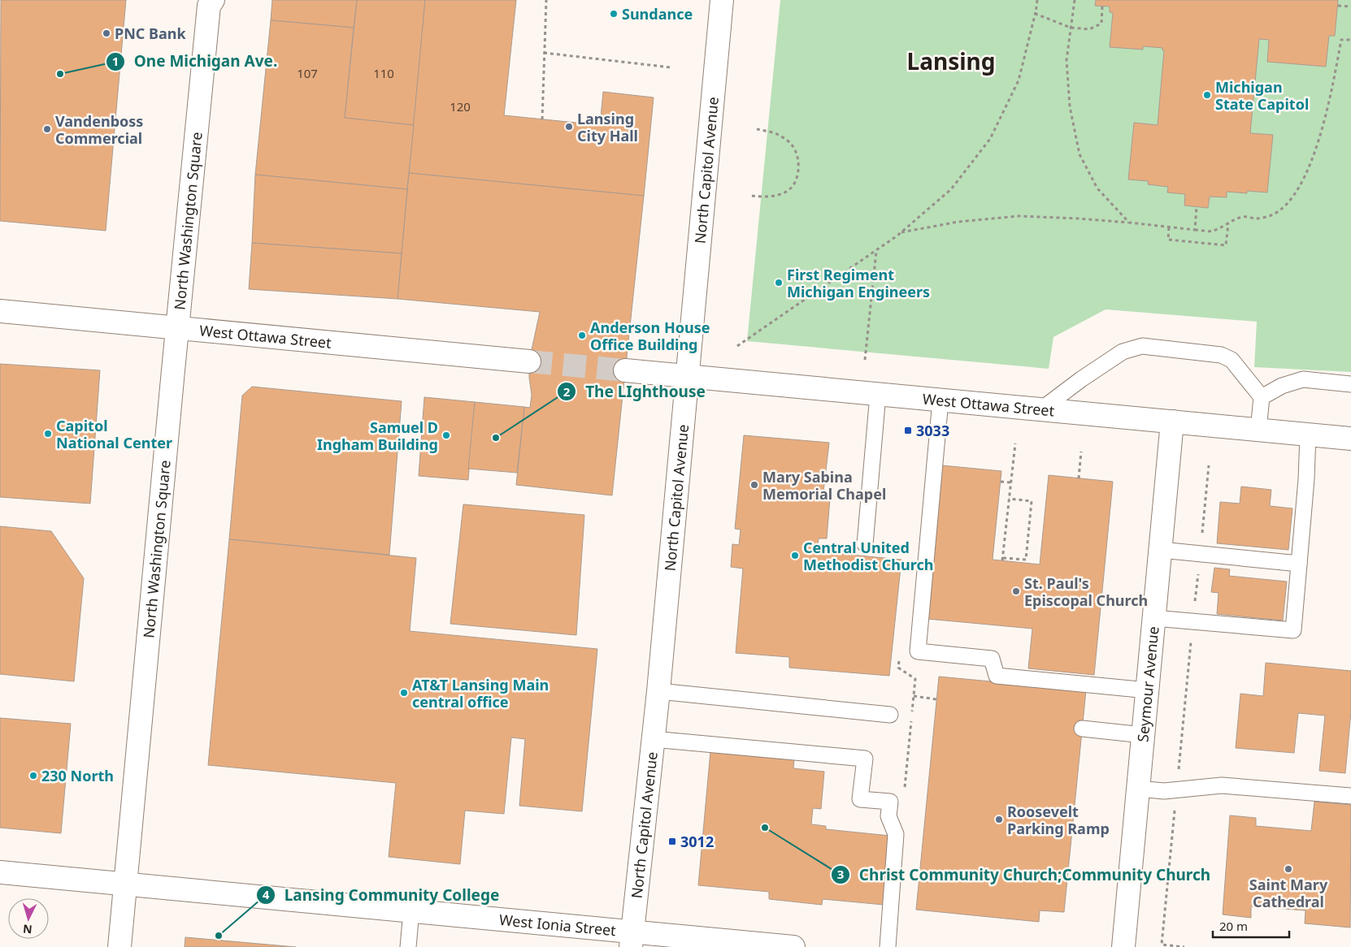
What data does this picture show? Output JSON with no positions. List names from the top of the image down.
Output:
{
  "streets": {
    "street": [
      "North Capitol Avenue",
      "North Washington Square",
      "West Ottawa Street",
      "Seymour Avenue",
      "West Ionia Street"
    ]
  },
  "crossings": [
    ["North Capitol Avenue", "West Ottawa Street"],
    ["North Capitol Avenue", "West Ionia Street"],
    ["North Washington Square", "West Ottawa Street"],
    ["North Washington Square", "West Ionia Street"],
    ["West Ottawa Street", "Seymour Avenue"]
  ],
  "districts": ["Lansing"],
  "places": {
    "other": [
      "Sundance",
      "PNC Bank",
      "One Michigan Ave.",
      "Michigan State Capitol",
      "Lansing City Hall",
      "Vandenboss Commercial",
      "First Regiment Michigan Engineers",
      "Anderson House Office Building",
      "Capitol National Center",
      "Samuel D Ingham Building",
      "The LIghthouse",
      "Mary Sabina Memorial Chapel",
      "Central United Methodist Church",
      "St. Paul's Episcopal Church",
      "AT&T Lansing Main central office",
      "230 North",
      "Roosevelt Parking Ramp",
      "Christ Community Church;Community Church",
      "Saint Mary Cathedral",
      "Lansing Community College"
    ],
    "transit": ["3033", "3012"]
  },
  "house_numbers": ["107", "110", "120"],
  "scale_bar": "20 m",
  "north": "bottom"
}
